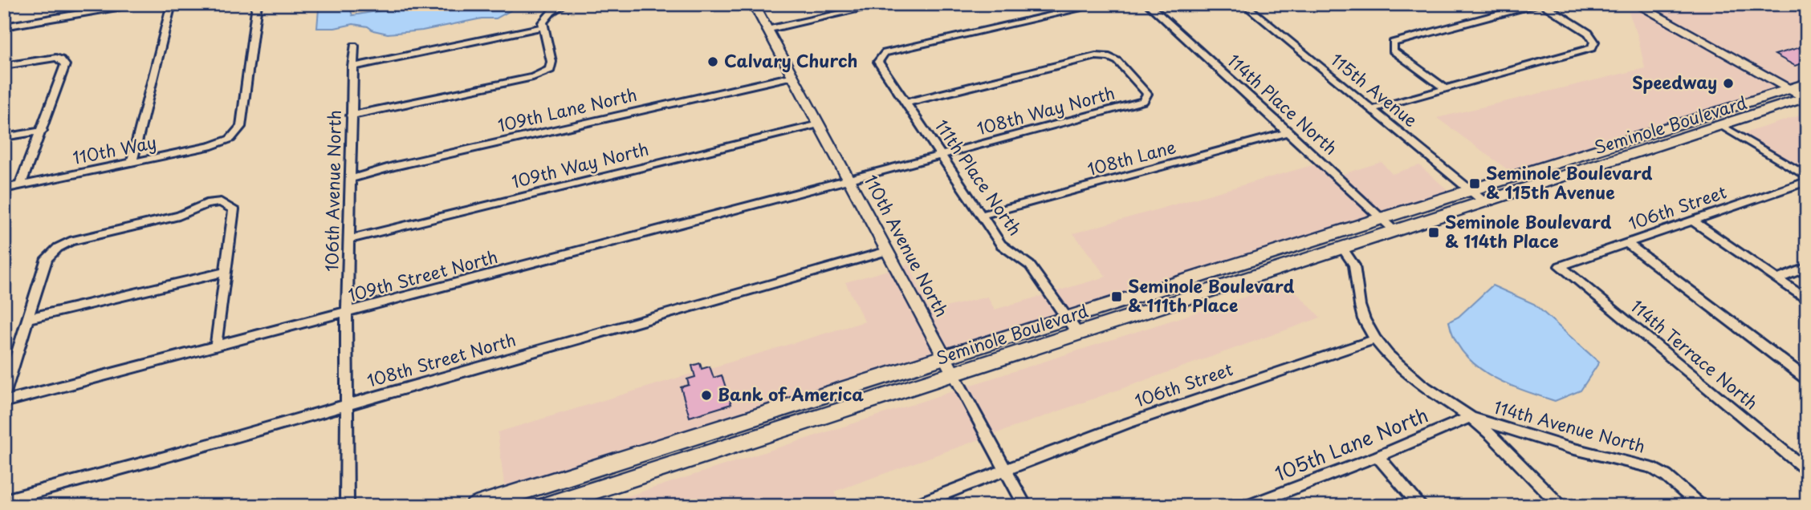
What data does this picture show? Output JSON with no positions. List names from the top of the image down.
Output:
{
  "streets": {
    "main road": ["Seminole Boulevard"],
    "street": [
      "115th Avenue",
      "114th Place North",
      "109th Lane North",
      "108th Way North",
      "110th Way",
      "108th Lane",
      "109th Way North",
      "111th Place North",
      "106th Avenue North",
      "106th Street",
      "110th Avenue North",
      "109th Street North",
      "114th Terrace North",
      "108th Street North",
      "114th Avenue North",
      "105th Lane North"
    ]
  },
  "crossings": [
    ["115th Avenue", "Seminole Boulevard"],
    ["114th Place North", "Seminole Boulevard"],
    ["114th Place North", "108th Lane"],
    ["109th Lane North", "106th Avenue North"],
    ["109th Lane North", "110th Avenue North"],
    ["108th Way North", "111th Place North"],
    ["108th Way North", "110th Avenue North"],
    ["108th Way North", "109th Street North"],
    ["Seminole Boulevard", "111th Place North"],
    ["Seminole Boulevard", "110th Avenue North"],
    ["Seminole Boulevard", "114th Avenue North"],
    ["108th Lane", "111th Place North"],
    ["109th Way North", "106th Avenue North"],
    ["109th Way North", "110th Avenue North"],
    ["106th Avenue North", "109th Street North"],
    ["106th Avenue North", "108th Street North"],
    ["106th Street", "110th Avenue North"],
    ["106th Street", "114th Terrace North"],
    ["106th Street", "114th Avenue North"],
    ["110th Avenue North", "109th Street North"],
    ["110th Avenue North", "108th Street North"],
    ["114th Avenue North", "105th Lane North"]
  ],
  "places": {
    "other": ["Calvary Church", "Speedway", "Bank of America"],
    "transit": ["Seminole Boulevard & 115th Avenue", "Seminole Boulevard & 114th Place", "Seminole Boulevard & 111th Place"]
  }
}
